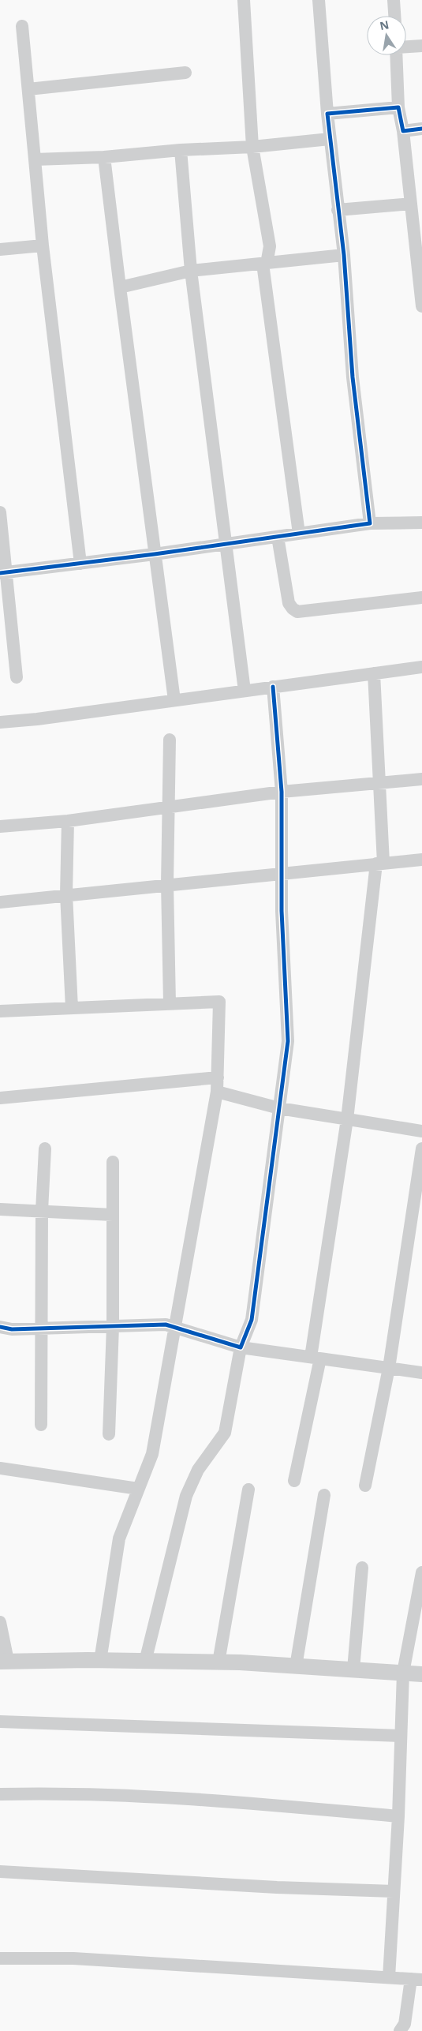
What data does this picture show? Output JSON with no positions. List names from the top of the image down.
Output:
{
  "north": "top"
}
